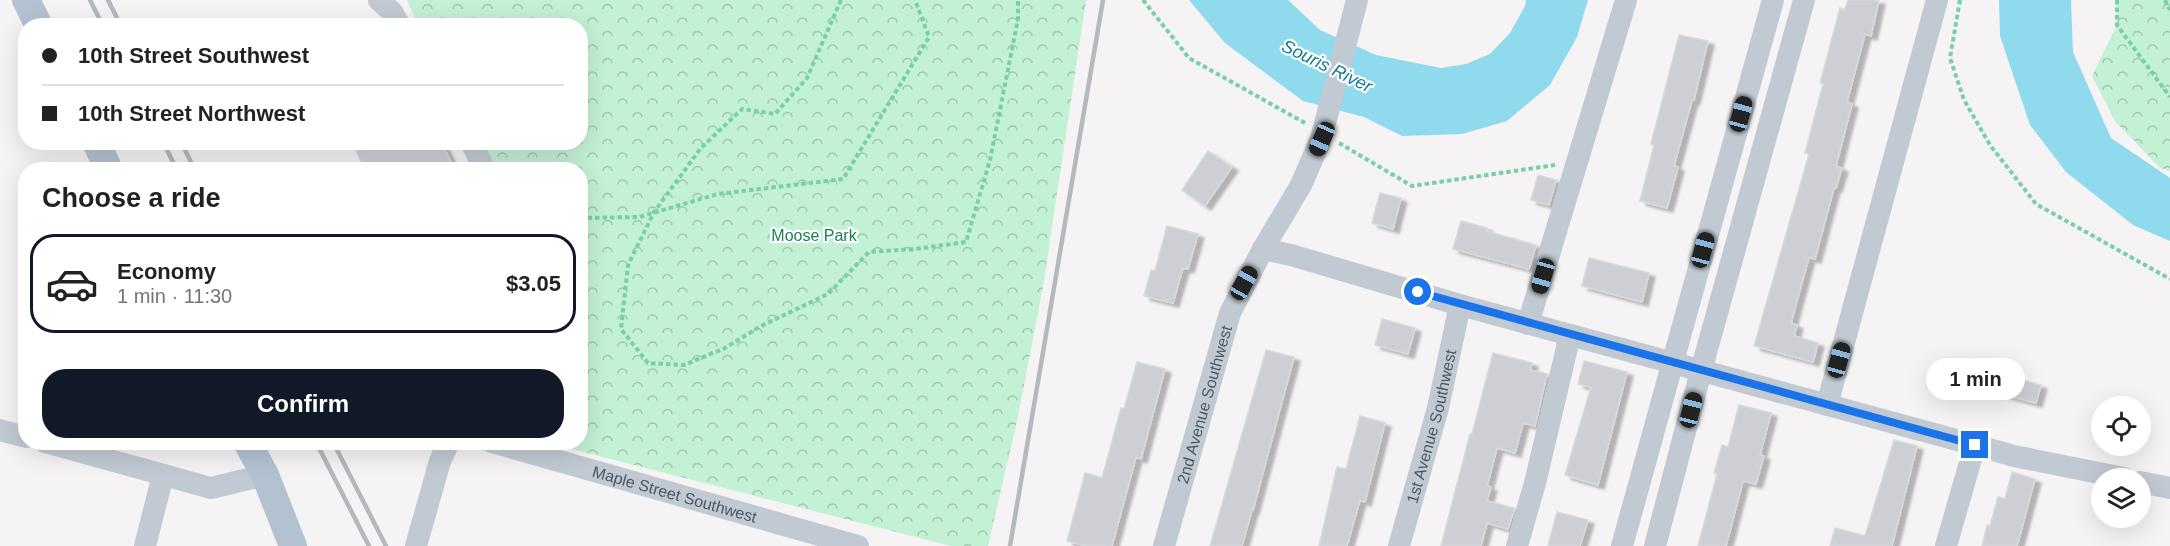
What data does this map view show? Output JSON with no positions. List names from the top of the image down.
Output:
{
  "streets": {
    "street": ["2nd Avenue Southwest", "1st Avenue Southwest", "Maple Street Southwest"]
  },
  "water": ["Souris River"],
  "parks": ["Moose Park"],
  "page": {
    "banner": ["10th Street Southwest", "10th Street Northwest"],
    "heading": "Choose a ride",
    "list": [
      {
        "name": "Economy",
        "note": "1 min · 11:30",
        "value": "$3.05"
      }
    ],
    "buttons": "Confirm",
    "bubble": "1 min"
  }
}
